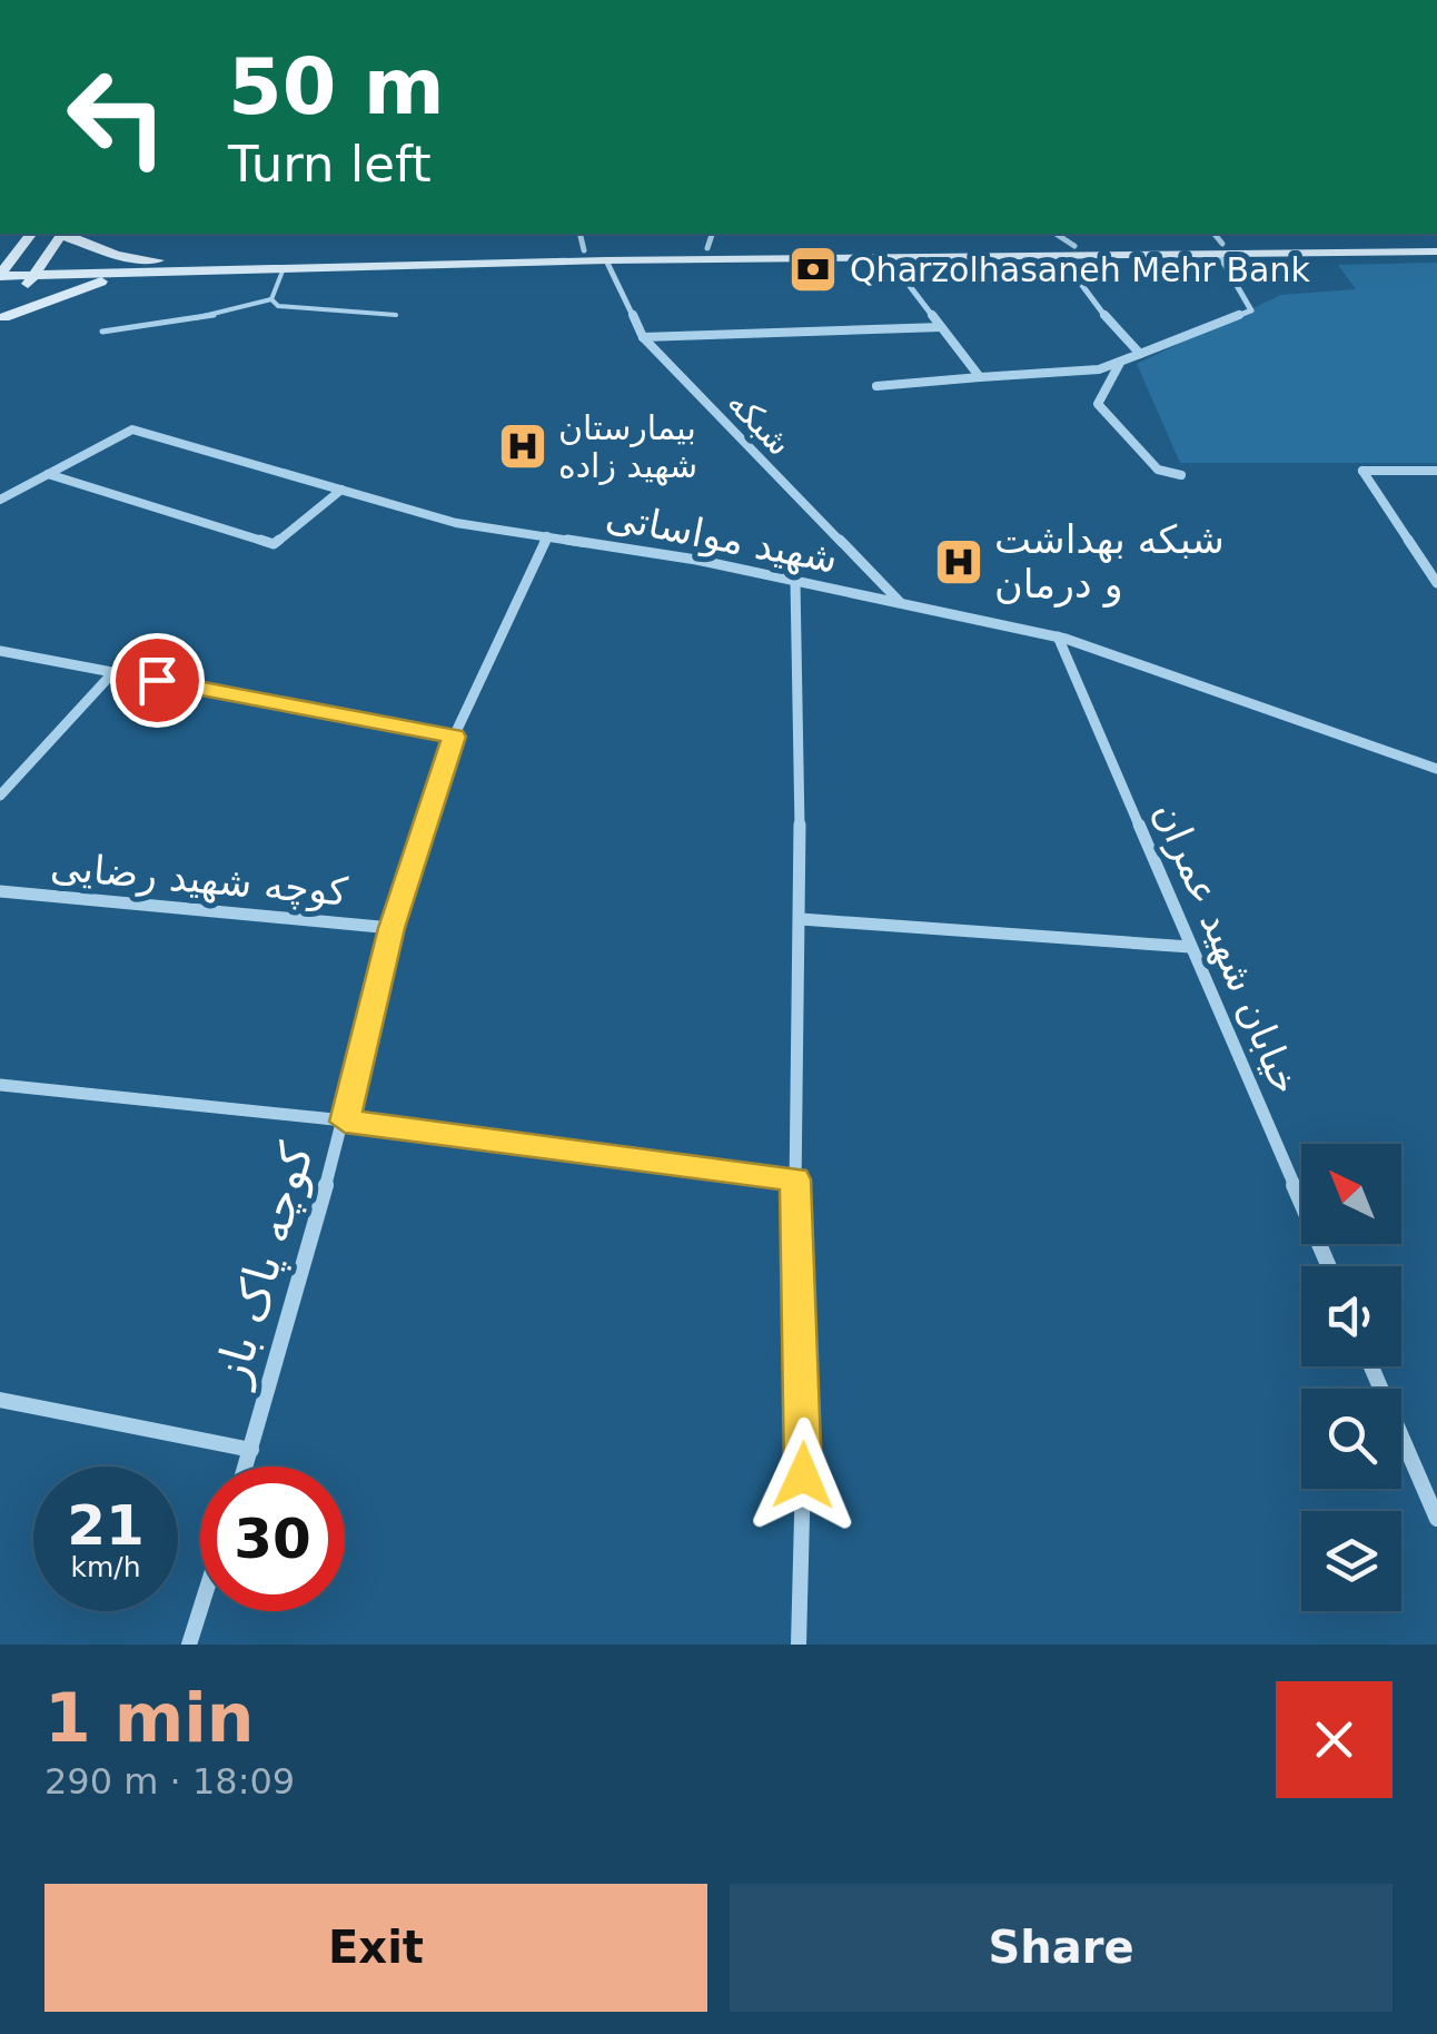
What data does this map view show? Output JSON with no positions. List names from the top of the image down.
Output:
{
  "streets": {
    "street": [
      "شبکه",
      "شهید مواساتی",
      "کوچه شهید رضایی",
      "خیابان شهید عمران",
      "کوچه پاک باز"
    ]
  },
  "crossings": [
    ["شبکه", "شهید مواساتی"],
    ["شهید مواساتی", "خیابان شهید عمران"],
    ["شهید مواساتی", "کوچه پاک باز"],
    ["کوچه شهید رضایی", "کوچه پاک باز"]
  ],
  "places": {
    "bank": ["Qharzolhasaneh Mehr Bank"],
    "hospital": ["بیمارستان شهید زاده", "شبکه بهداشت و درمان"]
  },
  "north": "top left",
  "page": {
    "turn": ["50 m", "Turn left"],
    "speed": "21 km/h",
    "limit": "30",
    "heading": ["1 min", "290 m · 18:09"],
    "buttons": ["Exit", "Share"]
  }
}
